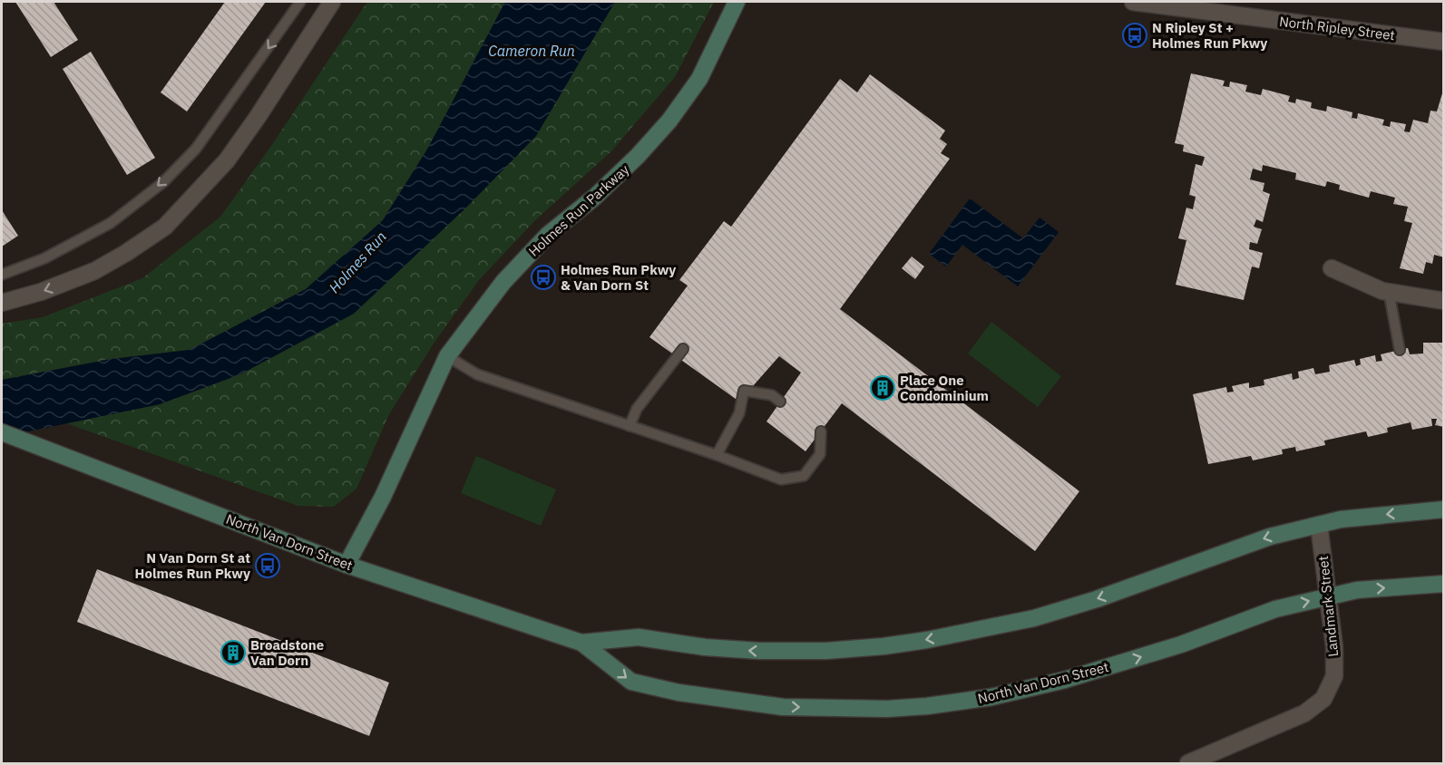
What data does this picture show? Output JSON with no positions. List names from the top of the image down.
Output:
{
  "streets": {
    "main road": ["Holmes Run Parkway", "North Van Dorn Street"],
    "street": ["North Ripley Street", "Landmark Street"]
  },
  "crossings": [
    ["Holmes Run Parkway", "North Van Dorn Street"],
    ["North Van Dorn Street", "Landmark Street"]
  ],
  "water": ["Cameron Run", "Holmes Run"],
  "places": {
    "bus stop": ["N Ripley St + Holmes Run Pkwy", "Holmes Run Pkwy & Van Dorn St", "N Van Dorn St at Holmes Run Pkwy"],
    "building": ["Place One Condominium", "Broadstone Van Dorn"]
  }
}
